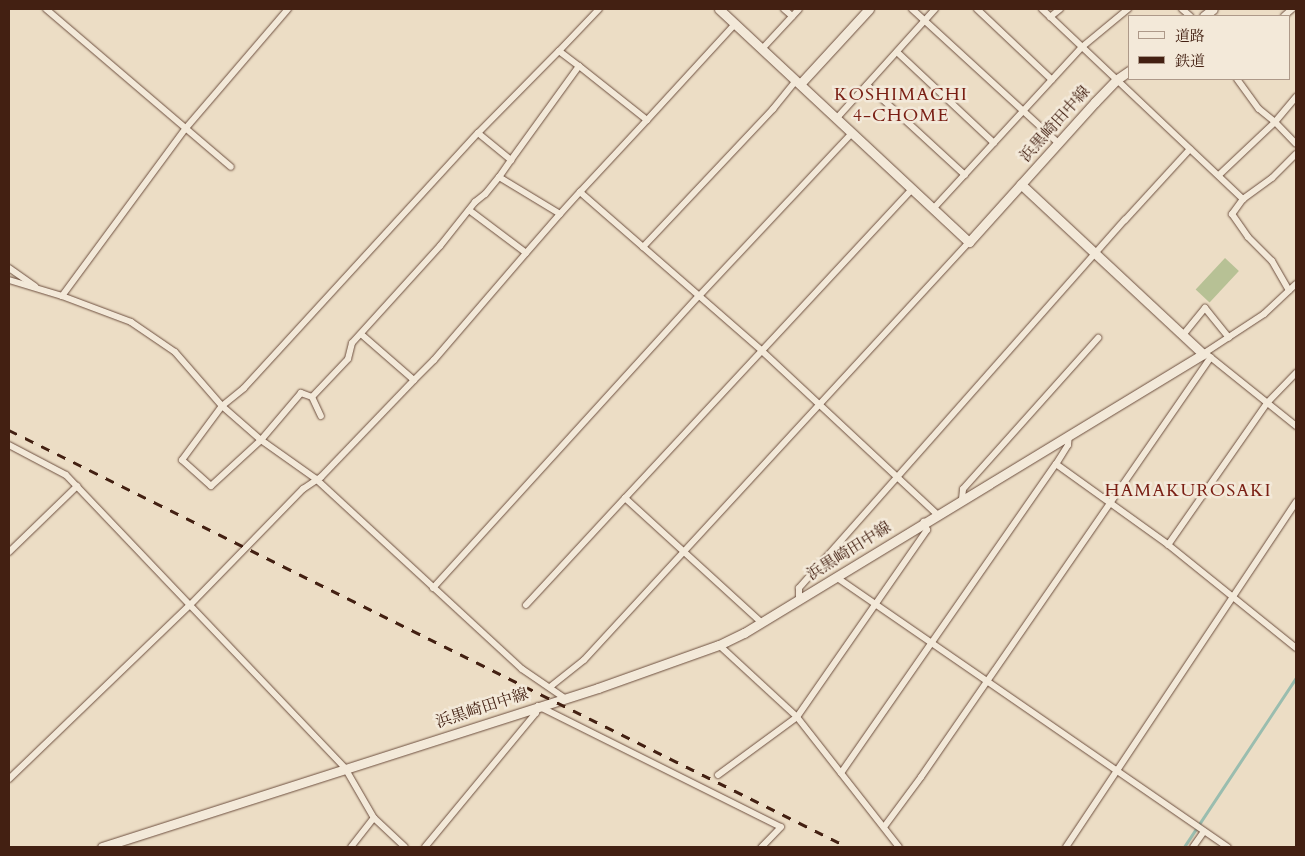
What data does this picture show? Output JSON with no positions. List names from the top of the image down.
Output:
{
  "streets": {
    "main road": ["浜黒崎田中線"]
  },
  "districts": ["KOSHIMACHI 4-CHOME", "HAMAKUROSAKI"],
  "legend": ["道路", "鉄道"]
}
